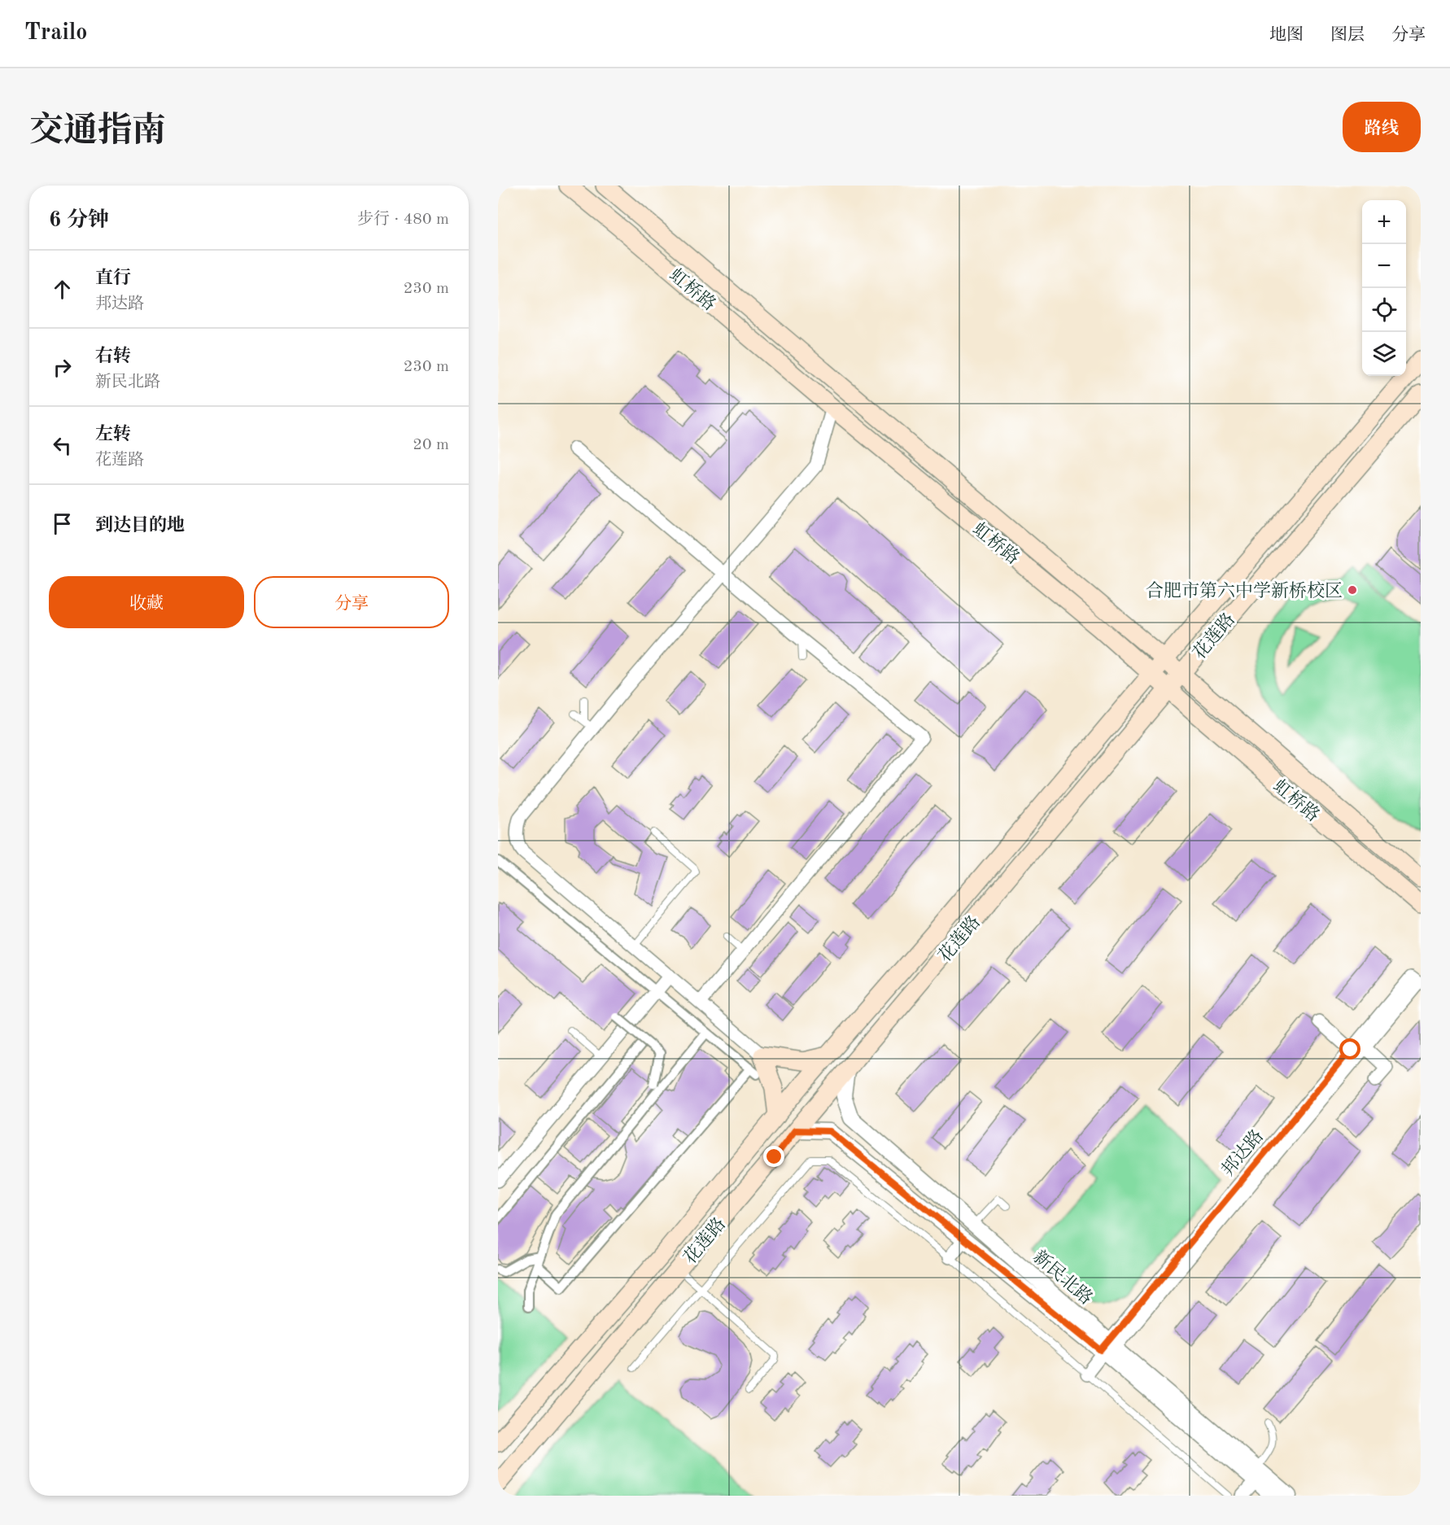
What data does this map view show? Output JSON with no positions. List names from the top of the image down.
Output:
{
  "streets": {
    "main road": ["虹桥路", "花莲路"],
    "street": ["邦达路", "新民北路"]
  },
  "crossings": [
    ["虹桥路", "花莲路"],
    ["花莲路", "新民北路"],
    ["邦达路", "新民北路"]
  ],
  "places": ["合肥市第六中学新桥校区"],
  "page": {
    "header": "Trailo",
    "nav": ["地图", "图层", "分享"],
    "title": "交通指南",
    "buttons": [
      "路线",
      ["收藏", "分享"]
    ],
    "heading": ["6 分钟", "步行 · 480 m"],
    "map_buttons": ["+", "−"],
    "list": [
      ["直行", "邦达路", "230 m"],
      ["右转", "新民北路", "230 m"],
      ["左转", "花莲路", "20 m"],
      "到达目的地"
    ]
  }
}
